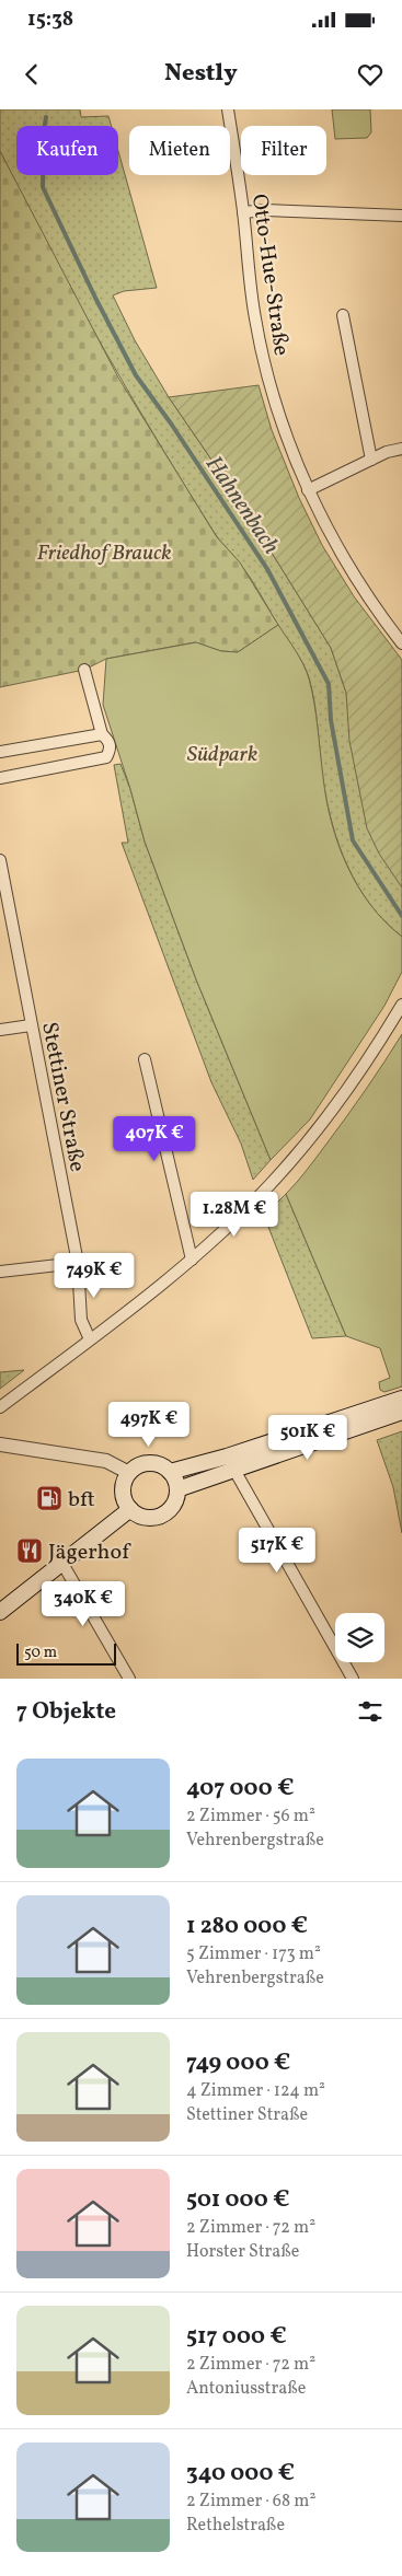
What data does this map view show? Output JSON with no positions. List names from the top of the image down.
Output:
{
  "streets": {
    "street": ["Otto-Hue-Straße", "Stettiner Straße"]
  },
  "water": ["Hahnenbach"],
  "parks": ["Friedhof Brauck", "Südpark"],
  "places": {
    "fuel station": ["bft"],
    "restaurant": ["Jägerhof"]
  },
  "scale_bar": "50 m",
  "page": {
    "status": "15:38",
    "header": "Nestly",
    "chip": ["Kaufen", "Mieten", "Filter"],
    "price": [
      "407K €",
      "1.28M €",
      "749K €",
      "497K €",
      "501K €",
      "517K €",
      "340K €"
    ],
    "scale": "50 m",
    "heading": "7 Objekte",
    "list": [
      {
        "name": "407 000 €",
        "note": "2 Zimmer · 56 m² · Vehrenbergstraße"
      },
      {
        "name": "1 280 000 €",
        "note": "5 Zimmer · 173 m² · Vehrenbergstraße"
      },
      {
        "name": "749 000 €",
        "note": "4 Zimmer · 124 m² · Stettiner Straße"
      },
      {
        "name": "501 000 €",
        "note": "2 Zimmer · 72 m² · Horster Straße"
      },
      {
        "name": "517 000 €",
        "note": "2 Zimmer · 72 m² · Antoniusstraße"
      },
      {
        "name": "340 000 €",
        "note": "2 Zimmer · 68 m² · Rethelstraße"
      }
    ]
  }
}
